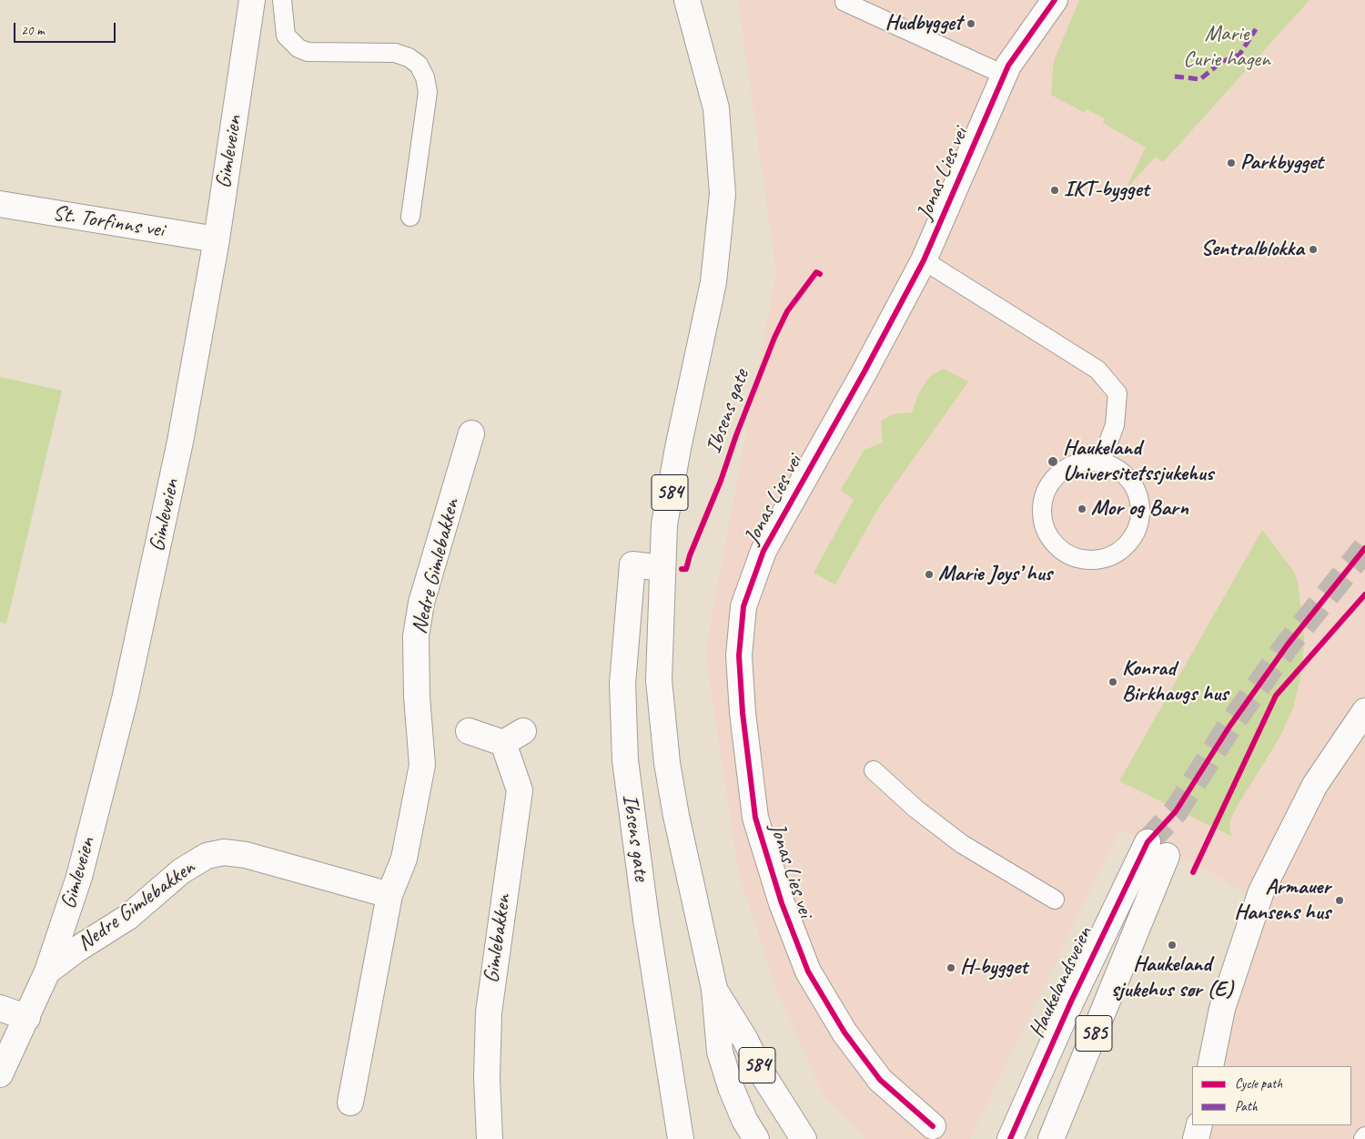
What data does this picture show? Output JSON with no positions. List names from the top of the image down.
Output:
{
  "streets": {
    "street": [
      "Gimleveien",
      "Jonas Lies vei",
      "St. Torfinns vei",
      "Ibsens gate",
      "584",
      "Nedre Gimlebakken",
      "Gimlebakken",
      "Haukelandsveien",
      "585"
    ]
  },
  "crossings": [
    ["Gimleveien", "St. Torfinns vei"],
    ["Gimleveien", "Nedre Gimlebakken"]
  ],
  "parks": ["Marie Curie hagen"],
  "places": [
    "Hudbygget",
    "Parkbygget",
    "IKT-bygget",
    "Sentralblokka",
    "Haukeland Universitetssjukehus",
    "Mor og Barn",
    "Marie Joys’ hus",
    "Konrad Birkhaugs hus",
    "Armauer Hansens hus",
    "Haukeland sjukehus sør (E)",
    "H-bygget"
  ],
  "legend": ["Cycle path", "Path"],
  "scale_bar": "20 m"
}
